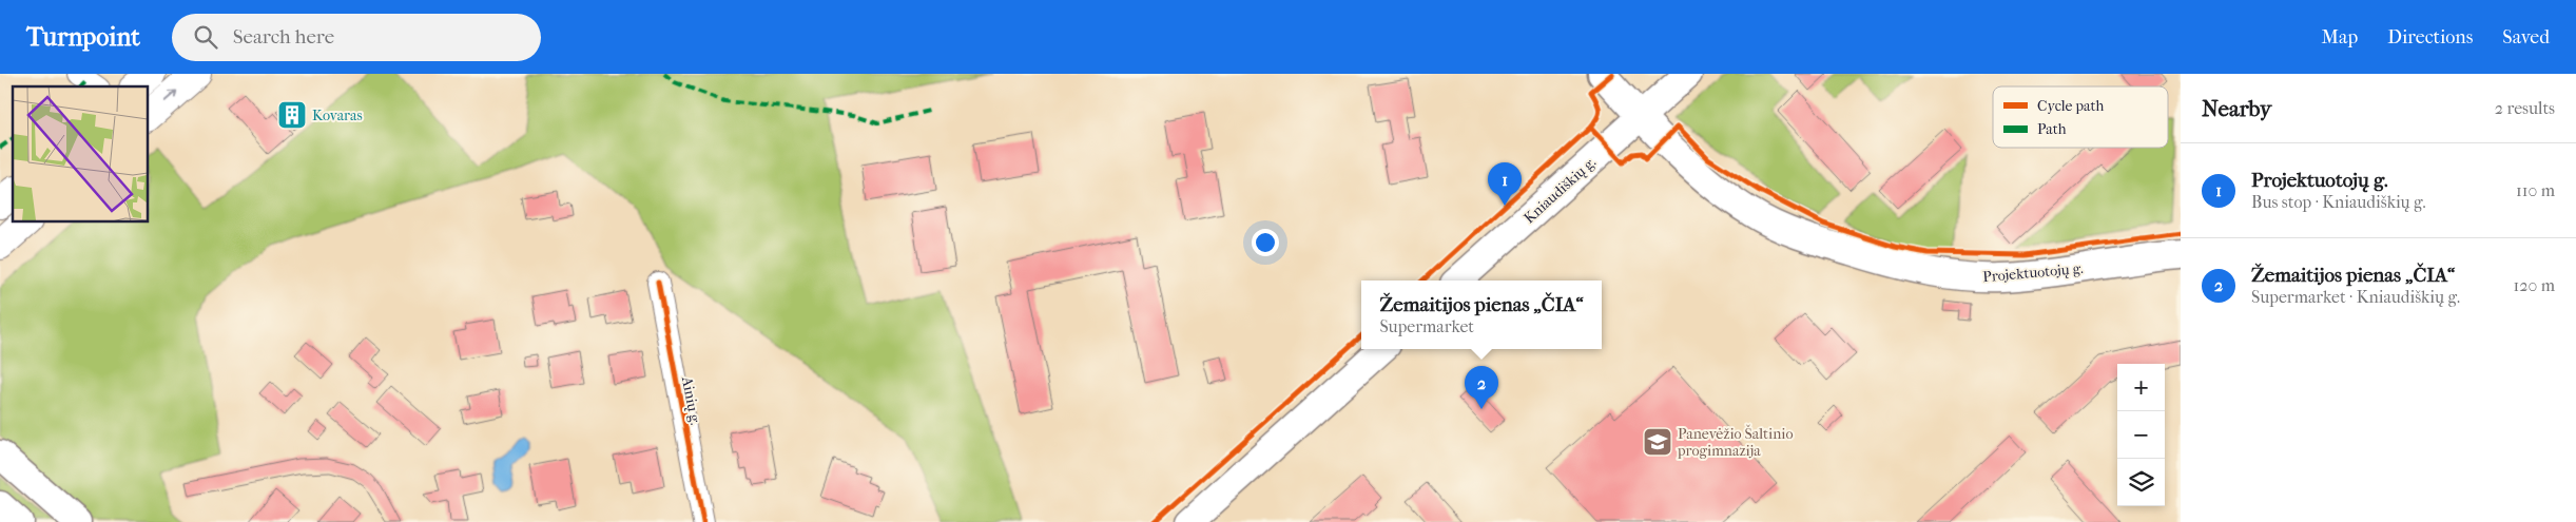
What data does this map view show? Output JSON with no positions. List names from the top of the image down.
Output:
{
  "streets": {
    "main road": ["Kniaudiškių g.", "Projektuotojų g."],
    "street": ["Ainių g."]
  },
  "crossings": [
    ["Kniaudiškių g.", "Projektuotojų g."]
  ],
  "places": {
    "building": ["Kovaras"],
    "school or university": ["Panevėžio Šaltinio progimnazija"]
  },
  "legend": ["Cycle path", "Path"],
  "page": {
    "header": "Turnpoint",
    "search": "Search here",
    "nav": ["Map", "Directions", "Saved"],
    "heading": ["Nearby", "2 results"],
    "list": [
      {
        "mark": "1",
        "name": "Projektuotojų g.",
        "note": "Bus stop · Kniaudiškių g.",
        "value": "110 m"
      },
      {
        "mark": "2",
        "name": "Žemaitijos pienas „ČIA“",
        "note": "Supermarket · Kniaudiškių g.",
        "value": "120 m"
      }
    ],
    "pins": ["1", "2"],
    "popup": ["Žemaitijos pienas „ČIA“", "Supermarket"],
    "map_buttons": ["+", "−"]
  }
}
